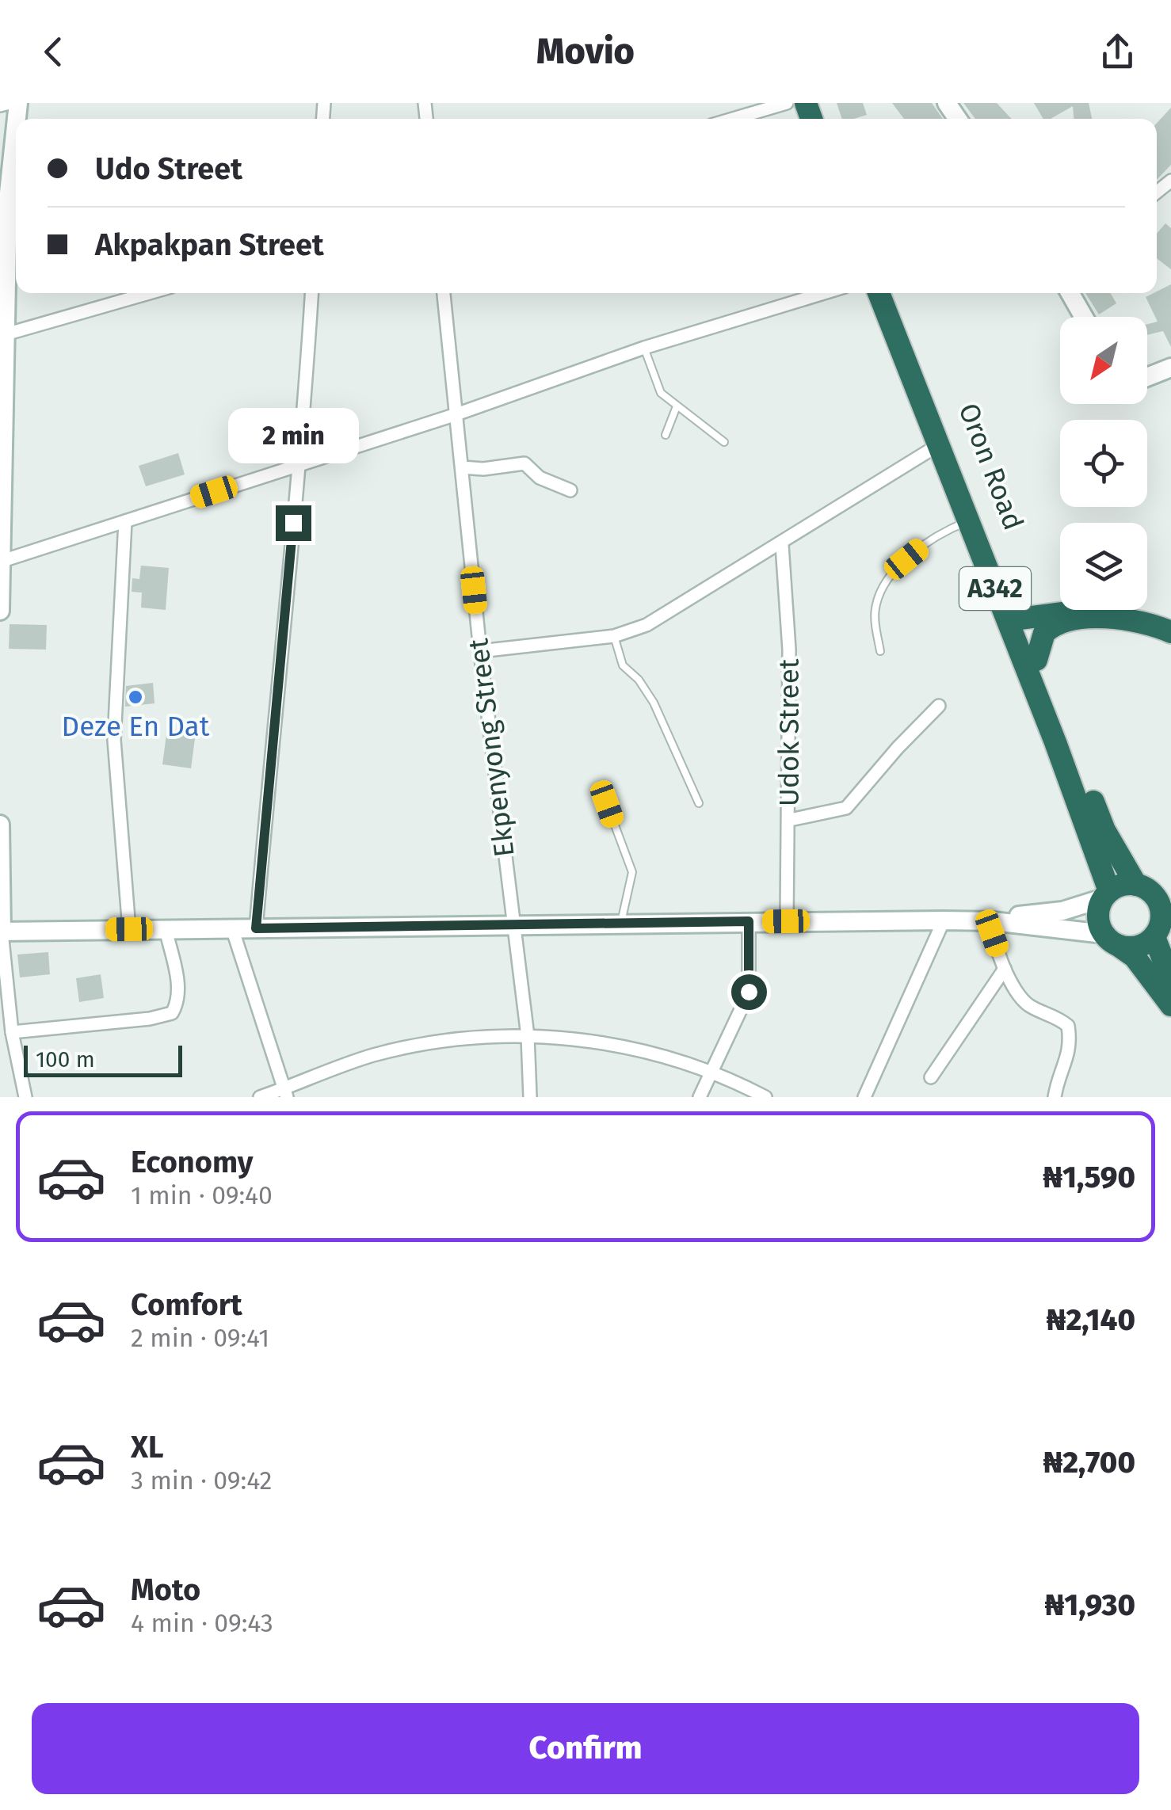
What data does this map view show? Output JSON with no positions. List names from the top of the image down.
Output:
{
  "streets": {
    "highway": ["Oron Road", "A342"],
    "street": ["Udok Street", "Ekpenyong Street"]
  },
  "crossings": [
    ["Oron Road", "A342"]
  ],
  "places": ["Deze En Dat"],
  "scale_bar": "100 m",
  "north": "bottom left",
  "page": {
    "header": "Movio",
    "banner": ["Udo Street", "Akpakpan Street"],
    "bubble": "2 min",
    "scale": "100 m",
    "list": [
      {
        "name": "Economy",
        "note": "1 min · 09:40",
        "value": "₦1,590"
      },
      {
        "name": "Comfort",
        "note": "2 min · 09:41",
        "value": "₦2,140"
      },
      {
        "name": "XL",
        "note": "3 min · 09:42",
        "value": "₦2,700"
      },
      {
        "name": "Moto",
        "note": "4 min · 09:43",
        "value": "₦1,930"
      }
    ],
    "buttons": "Confirm"
  }
}
